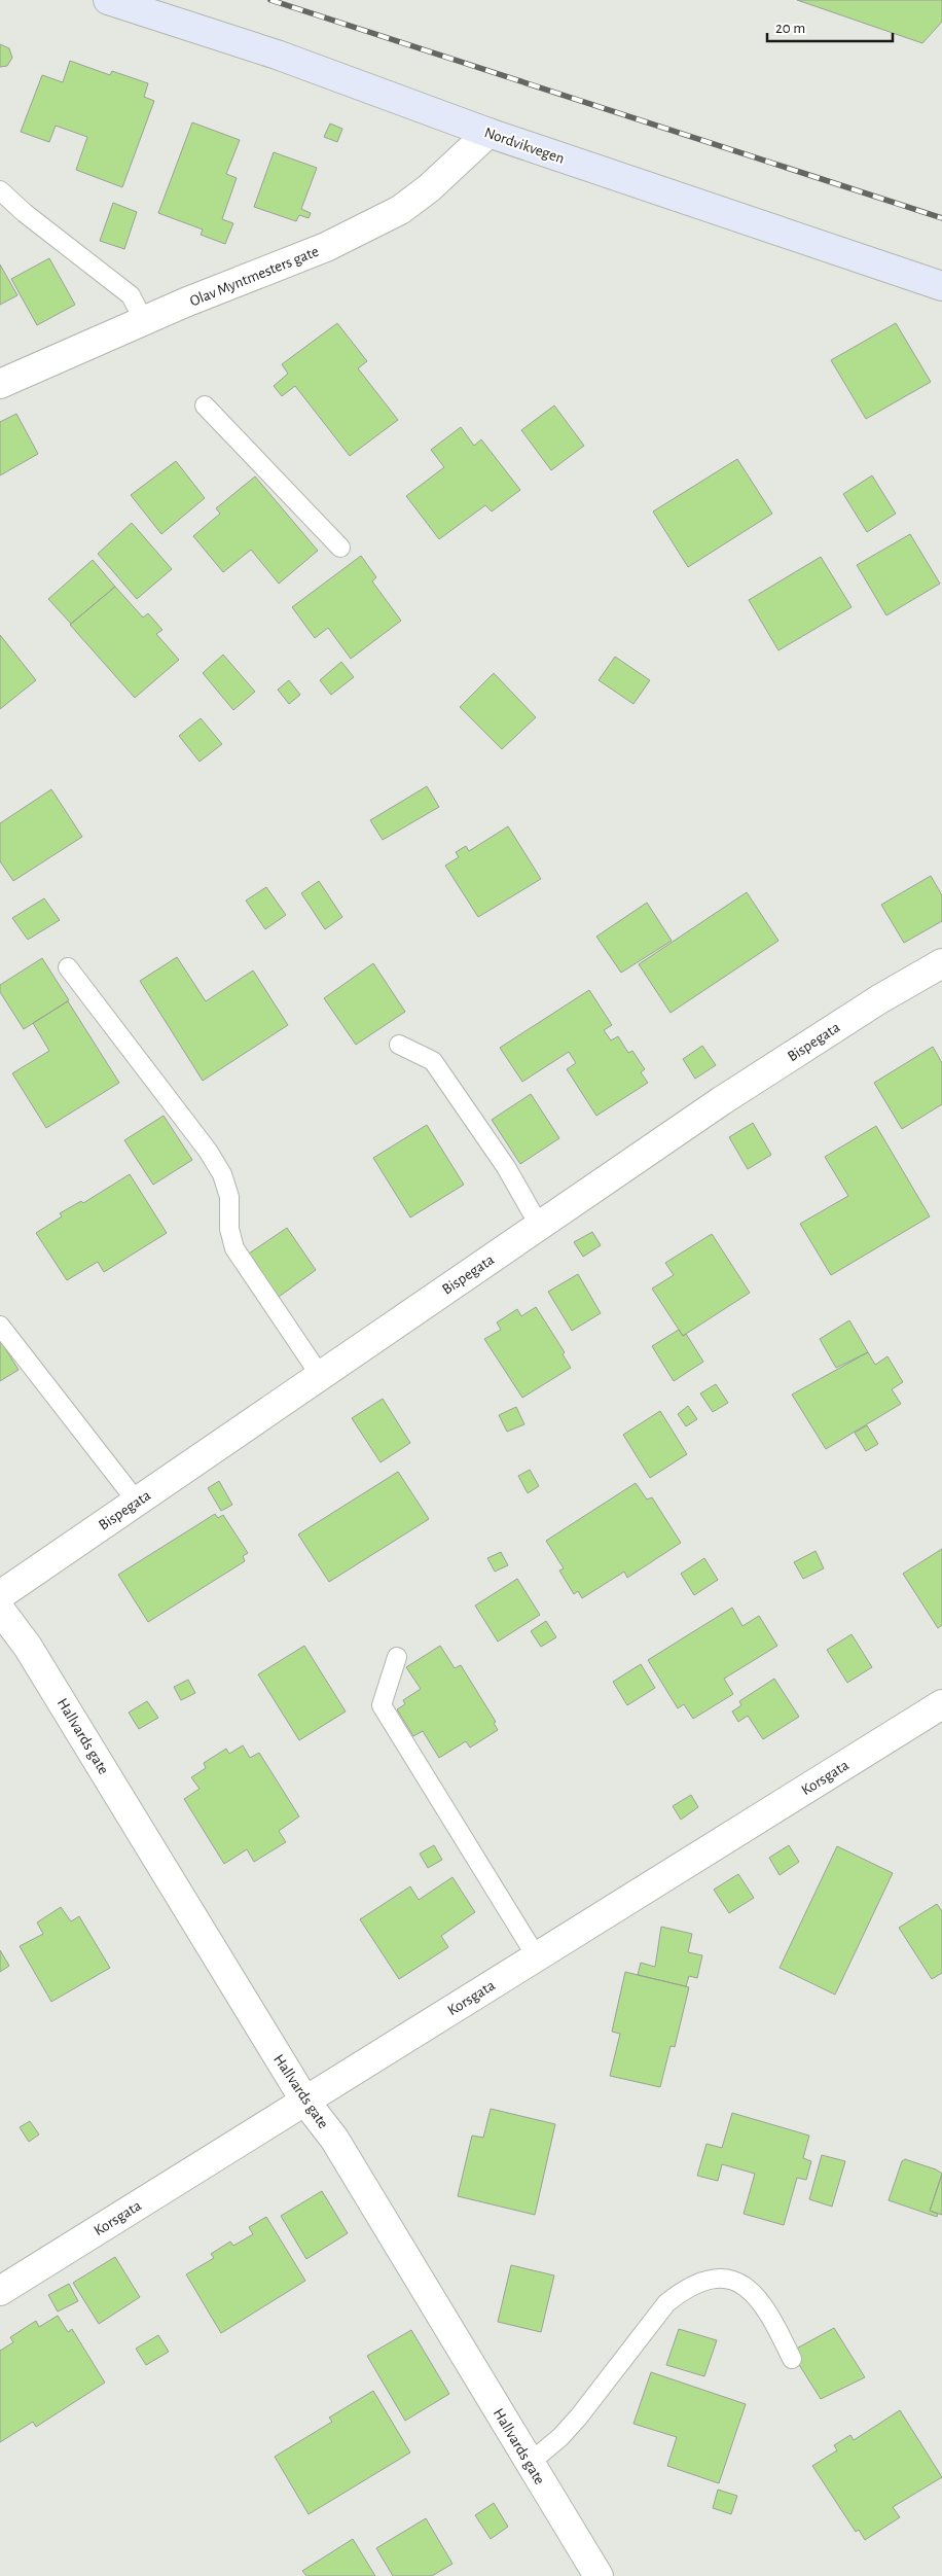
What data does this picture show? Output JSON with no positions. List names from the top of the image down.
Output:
{
  "streets": {
    "main road": ["Nordvikvegen"],
    "street": [
      "Olav Myntmesters gate",
      "Bispegata",
      "Hallvards gate",
      "Korsgata"
    ]
  },
  "crossings": [
    ["Nordvikvegen", "Olav Myntmesters gate"],
    ["Hallvards gate", "Korsgata"]
  ],
  "scale_bar": "20 m"
}
